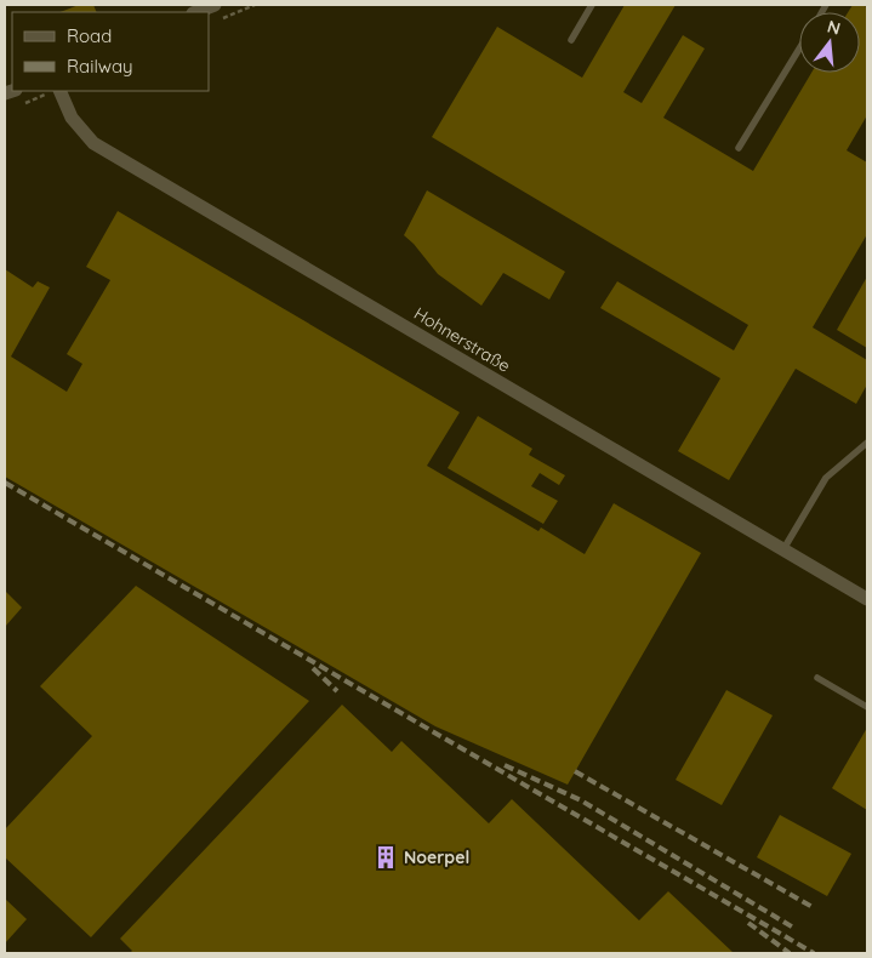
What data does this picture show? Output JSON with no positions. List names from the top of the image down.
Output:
{
  "streets": {
    "street": ["Hohnerstraße"]
  },
  "places": {
    "building": ["Noerpel"]
  },
  "legend": ["Road", "Railway"],
  "north": "top"
}
